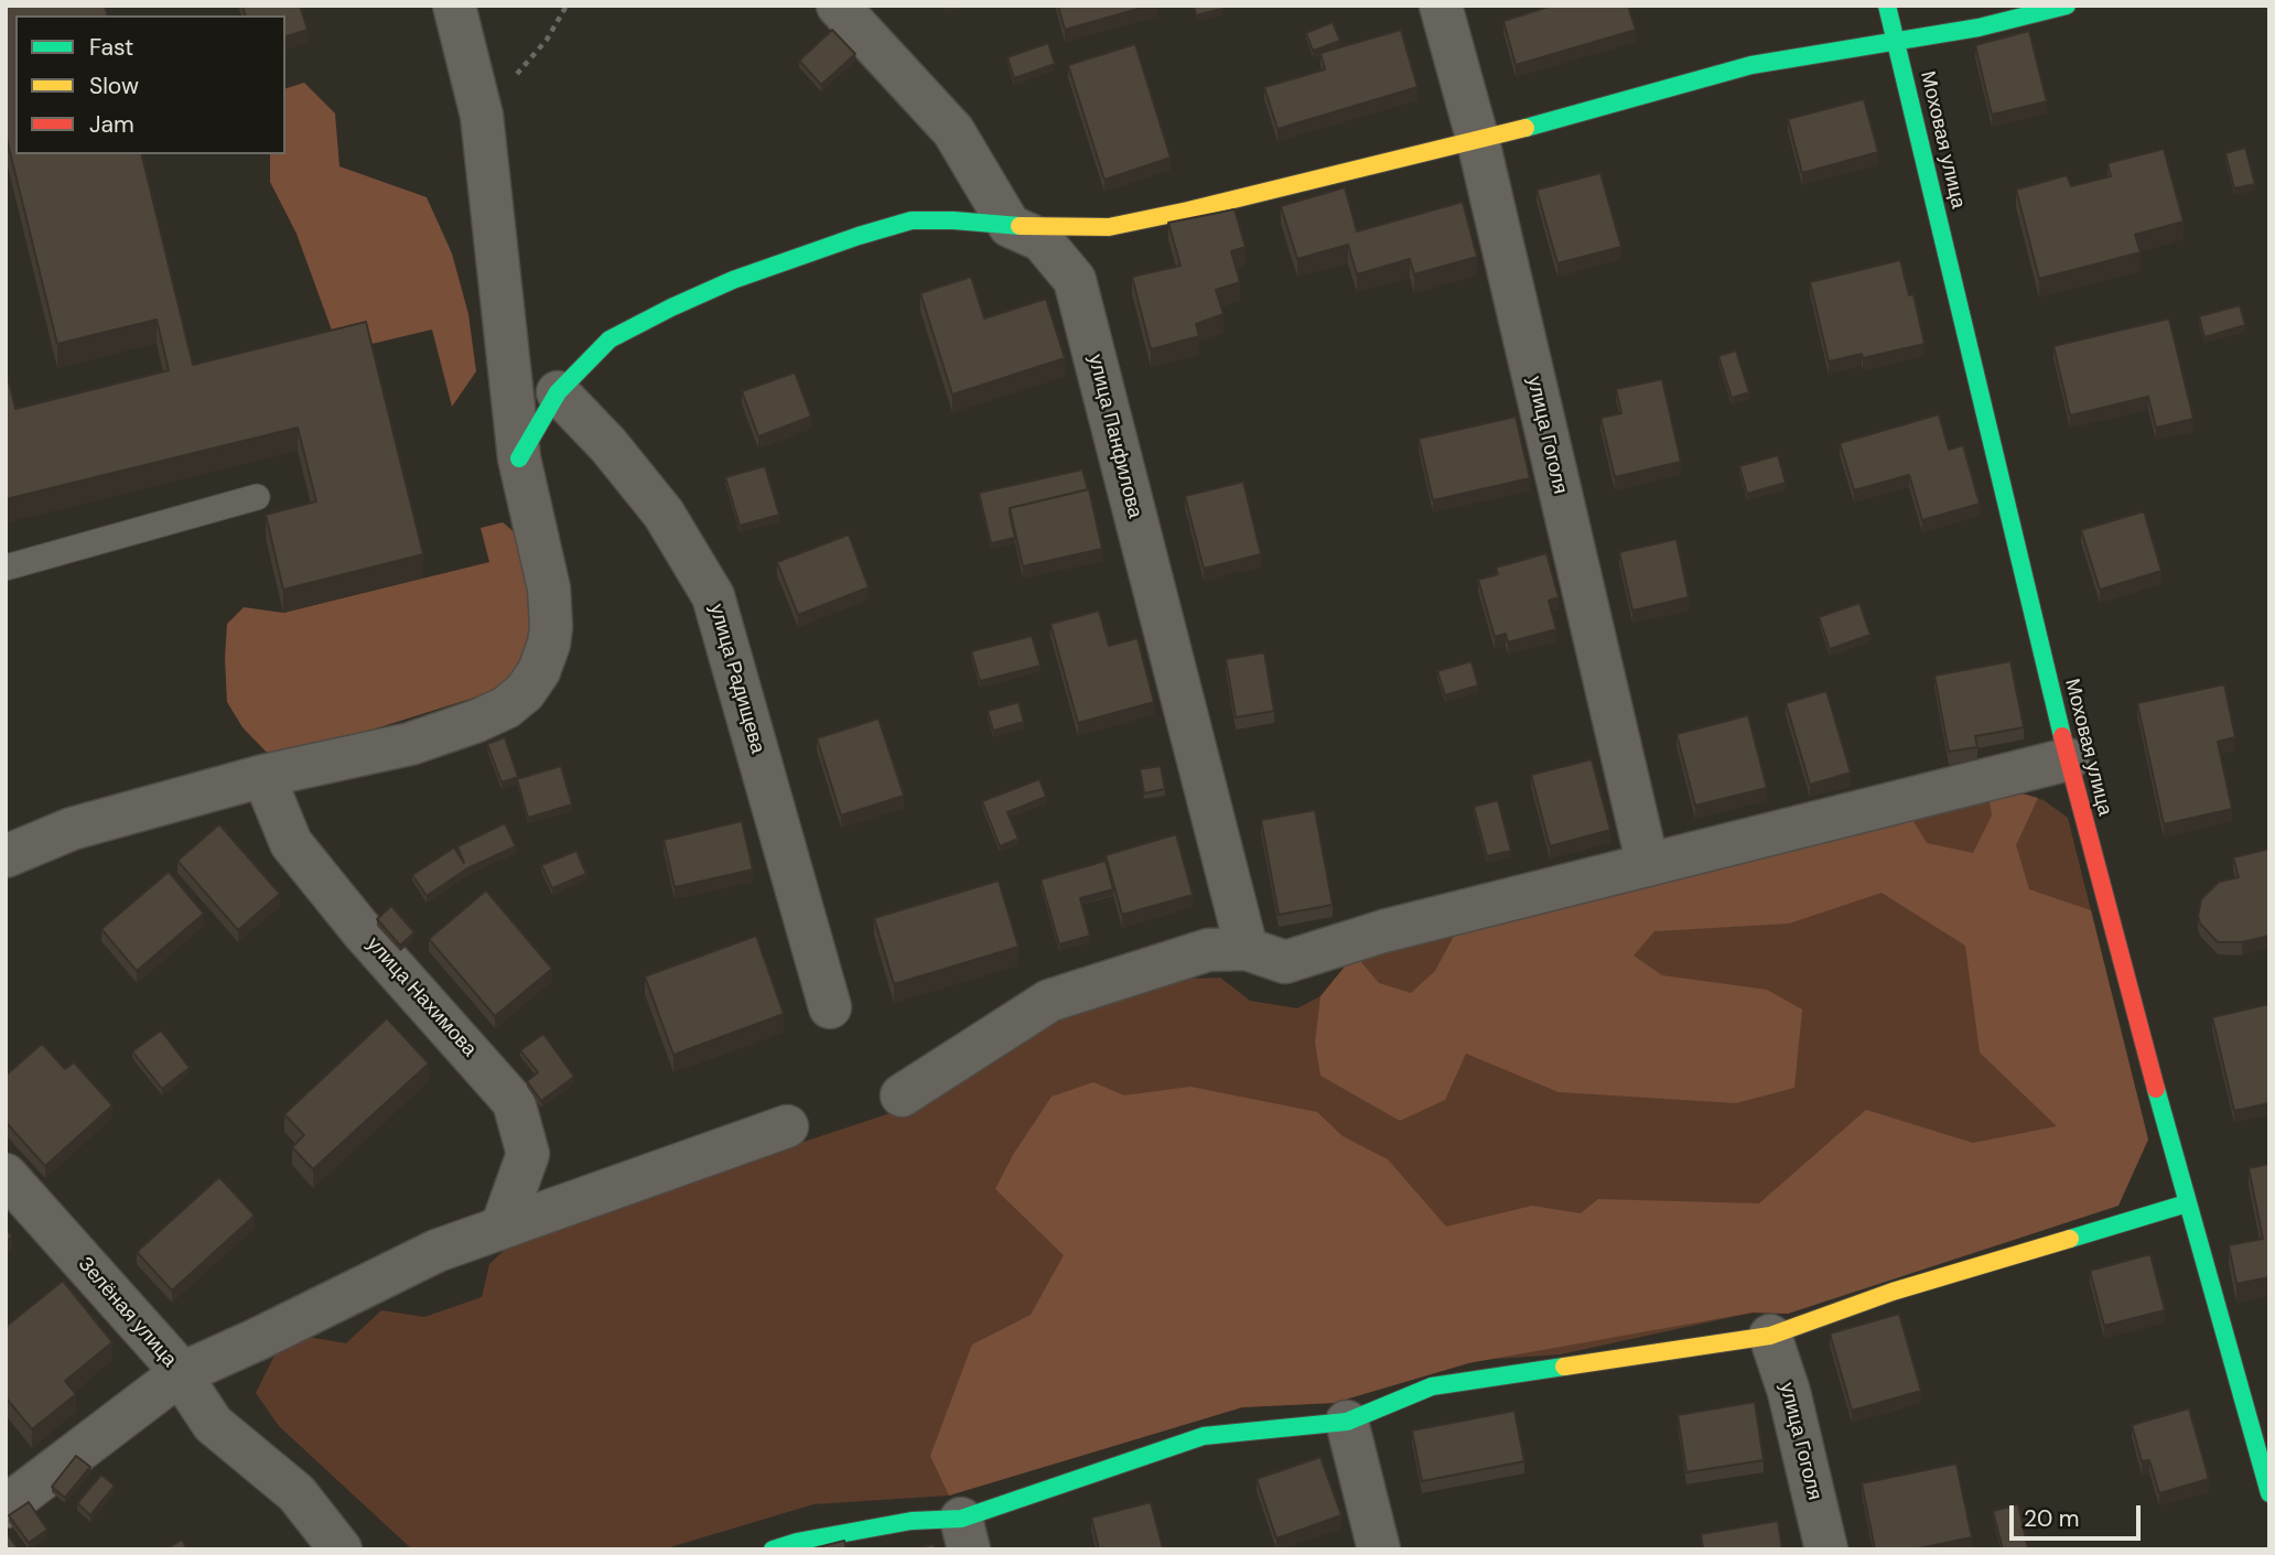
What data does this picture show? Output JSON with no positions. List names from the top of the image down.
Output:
{
  "streets": {
    "street": [
      "Моховая улица",
      "улица Гоголя",
      "улица Панфилова",
      "улица Радищева",
      "улица Нахимова",
      "Зелёная улица"
    ]
  },
  "legend": ["Fast", "Slow", "Jam"],
  "scale_bar": "20 m"
}
